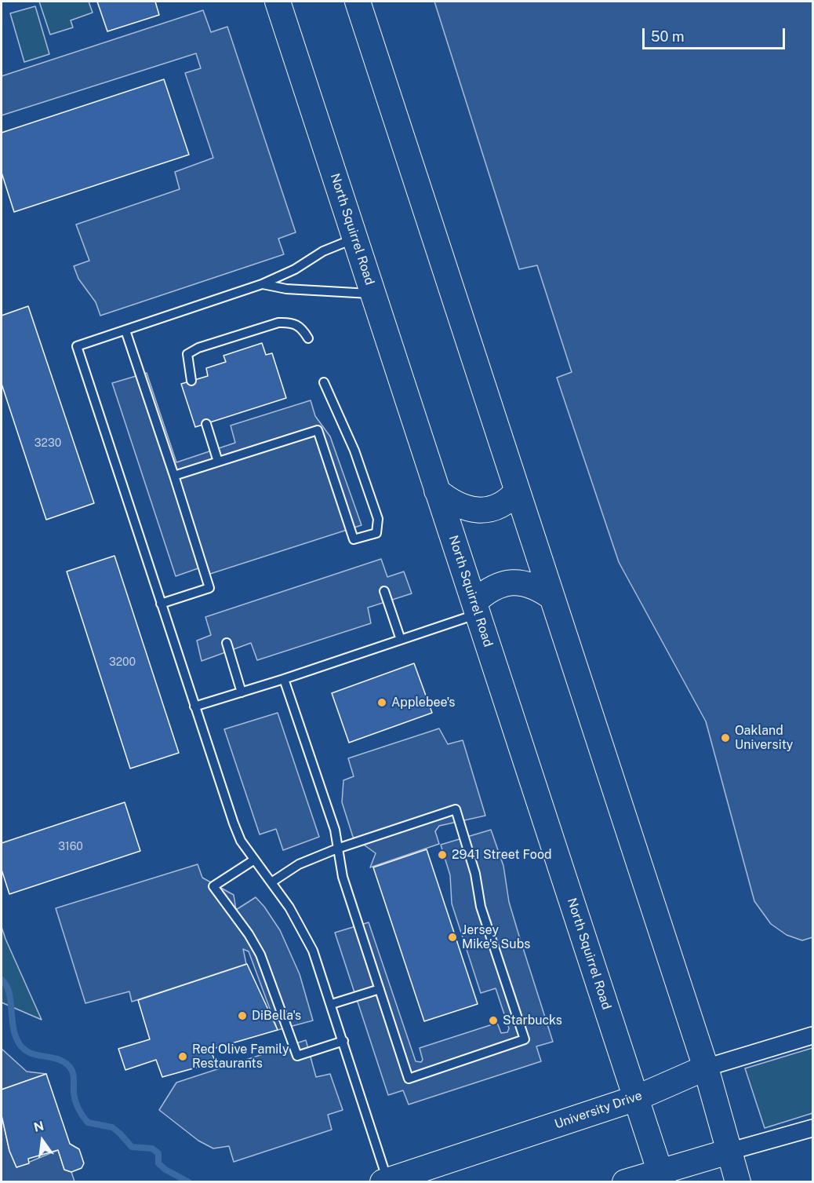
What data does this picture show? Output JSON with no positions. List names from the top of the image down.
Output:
{
  "streets": {
    "main road": ["North Squirrel Road", "University Drive"]
  },
  "crossings": [
    ["North Squirrel Road", "University Drive"]
  ],
  "places": [
    "Applebee's",
    "Oakland University",
    "2941 Street Food",
    "Jersey Mike's Subs",
    "DiBella's",
    "Starbucks",
    "Red Olive Family Restaurants"
  ],
  "house_numbers": ["3230", "3200", "3160"],
  "scale_bar": "50 m",
  "north": "top"
}
